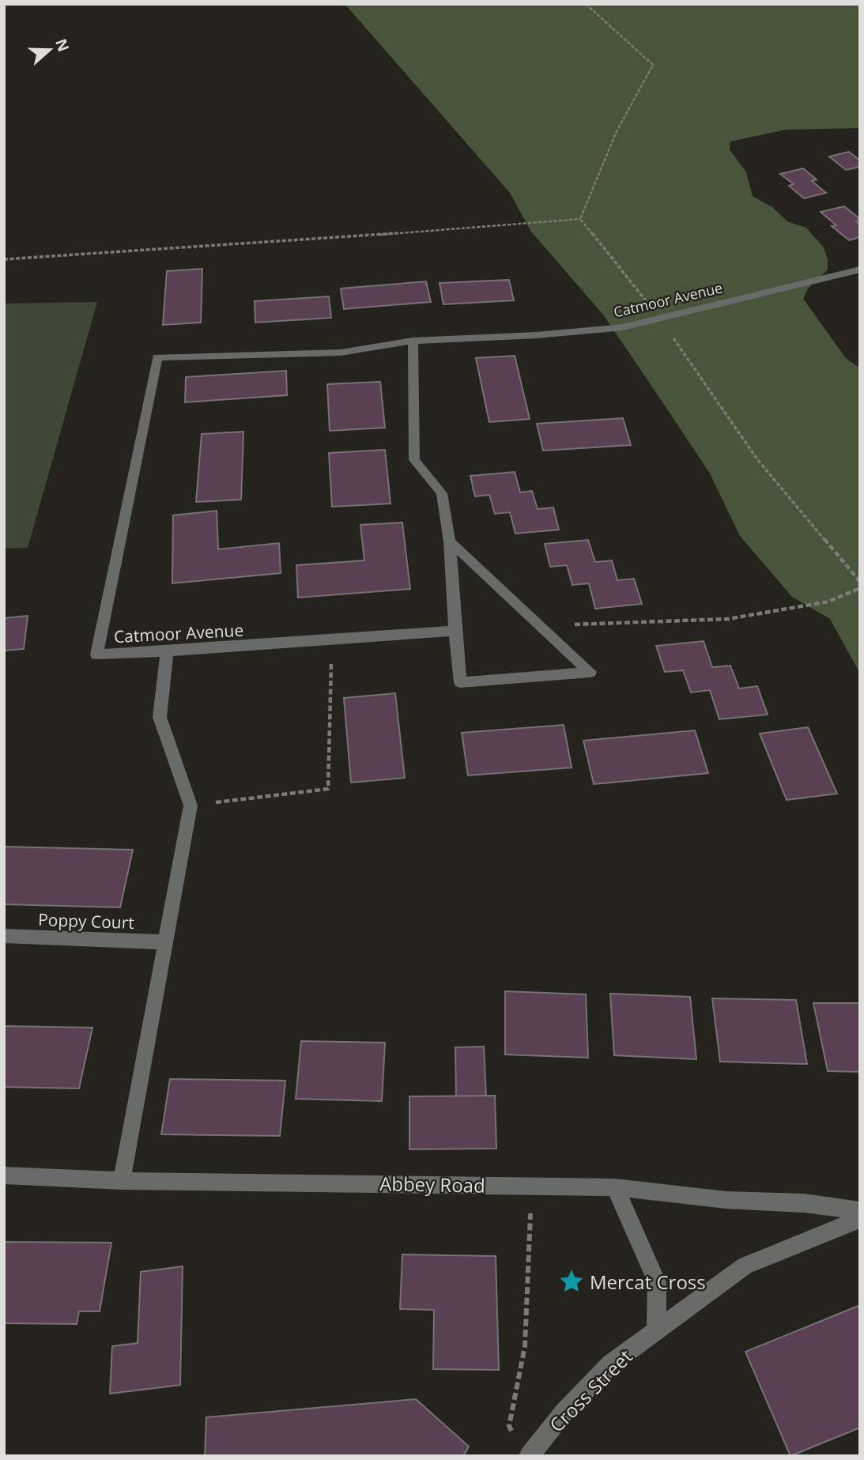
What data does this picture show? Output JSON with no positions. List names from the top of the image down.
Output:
{
  "streets": {
    "street": [
      "Catmoor Avenue",
      "Poppy Court",
      "Abbey Road",
      "Cross Street"
    ]
  },
  "places": {
    "place": ["Mercat Cross"]
  },
  "north": "right"
}
